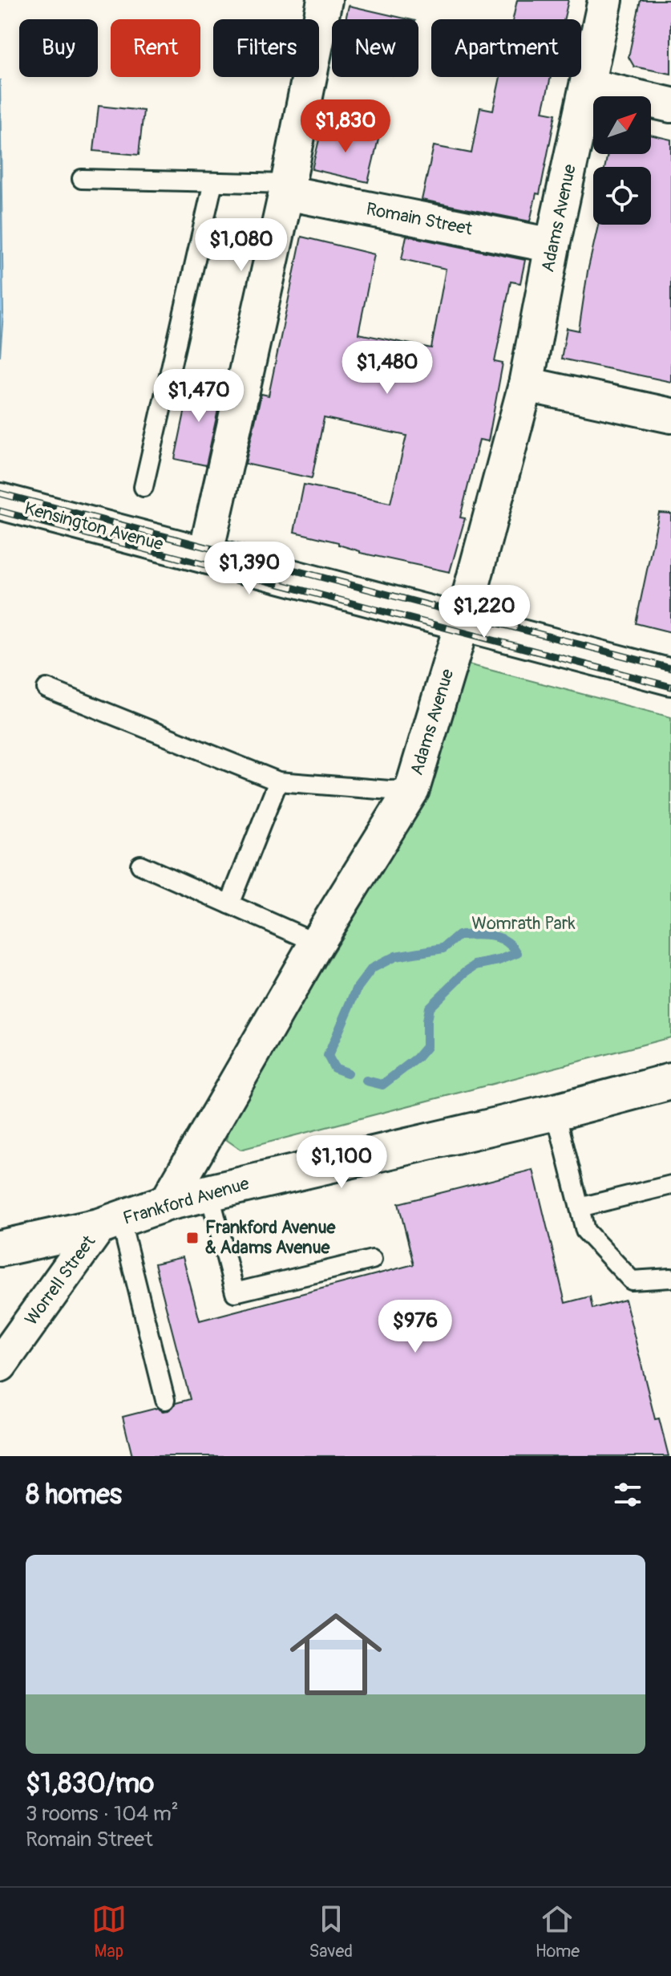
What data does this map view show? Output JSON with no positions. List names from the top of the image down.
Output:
{
  "streets": {
    "street": [
      "Adams Avenue",
      "Romain Street",
      "Kensington Avenue",
      "Frankford Avenue",
      "Worrell Street"
    ]
  },
  "crossings": [
    ["Adams Avenue", "Romain Street"],
    ["Adams Avenue", "Kensington Avenue"],
    ["Adams Avenue", "Frankford Avenue"],
    ["Frankford Avenue", "Worrell Street"]
  ],
  "parks": ["Womrath Park"],
  "places": {
    "transit": ["Frankford Avenue & Adams Avenue"]
  },
  "north": "top right",
  "page": {
    "chip": [
      "Buy",
      "Rent",
      "Filters",
      "New",
      "Apartment"
    ],
    "price": [
      "$1,830",
      "$1,080",
      "$1,480",
      "$1,470",
      "$1,390",
      "$1,220",
      "$1,100",
      "$976"
    ],
    "heading": "8 homes",
    "list": [
      {
        "name": "$1,830/mo",
        "note": "3 rooms · 104 m² · Romain Street"
      }
    ],
    "tabs": ["Map", "Saved", "Home"]
  }
}
